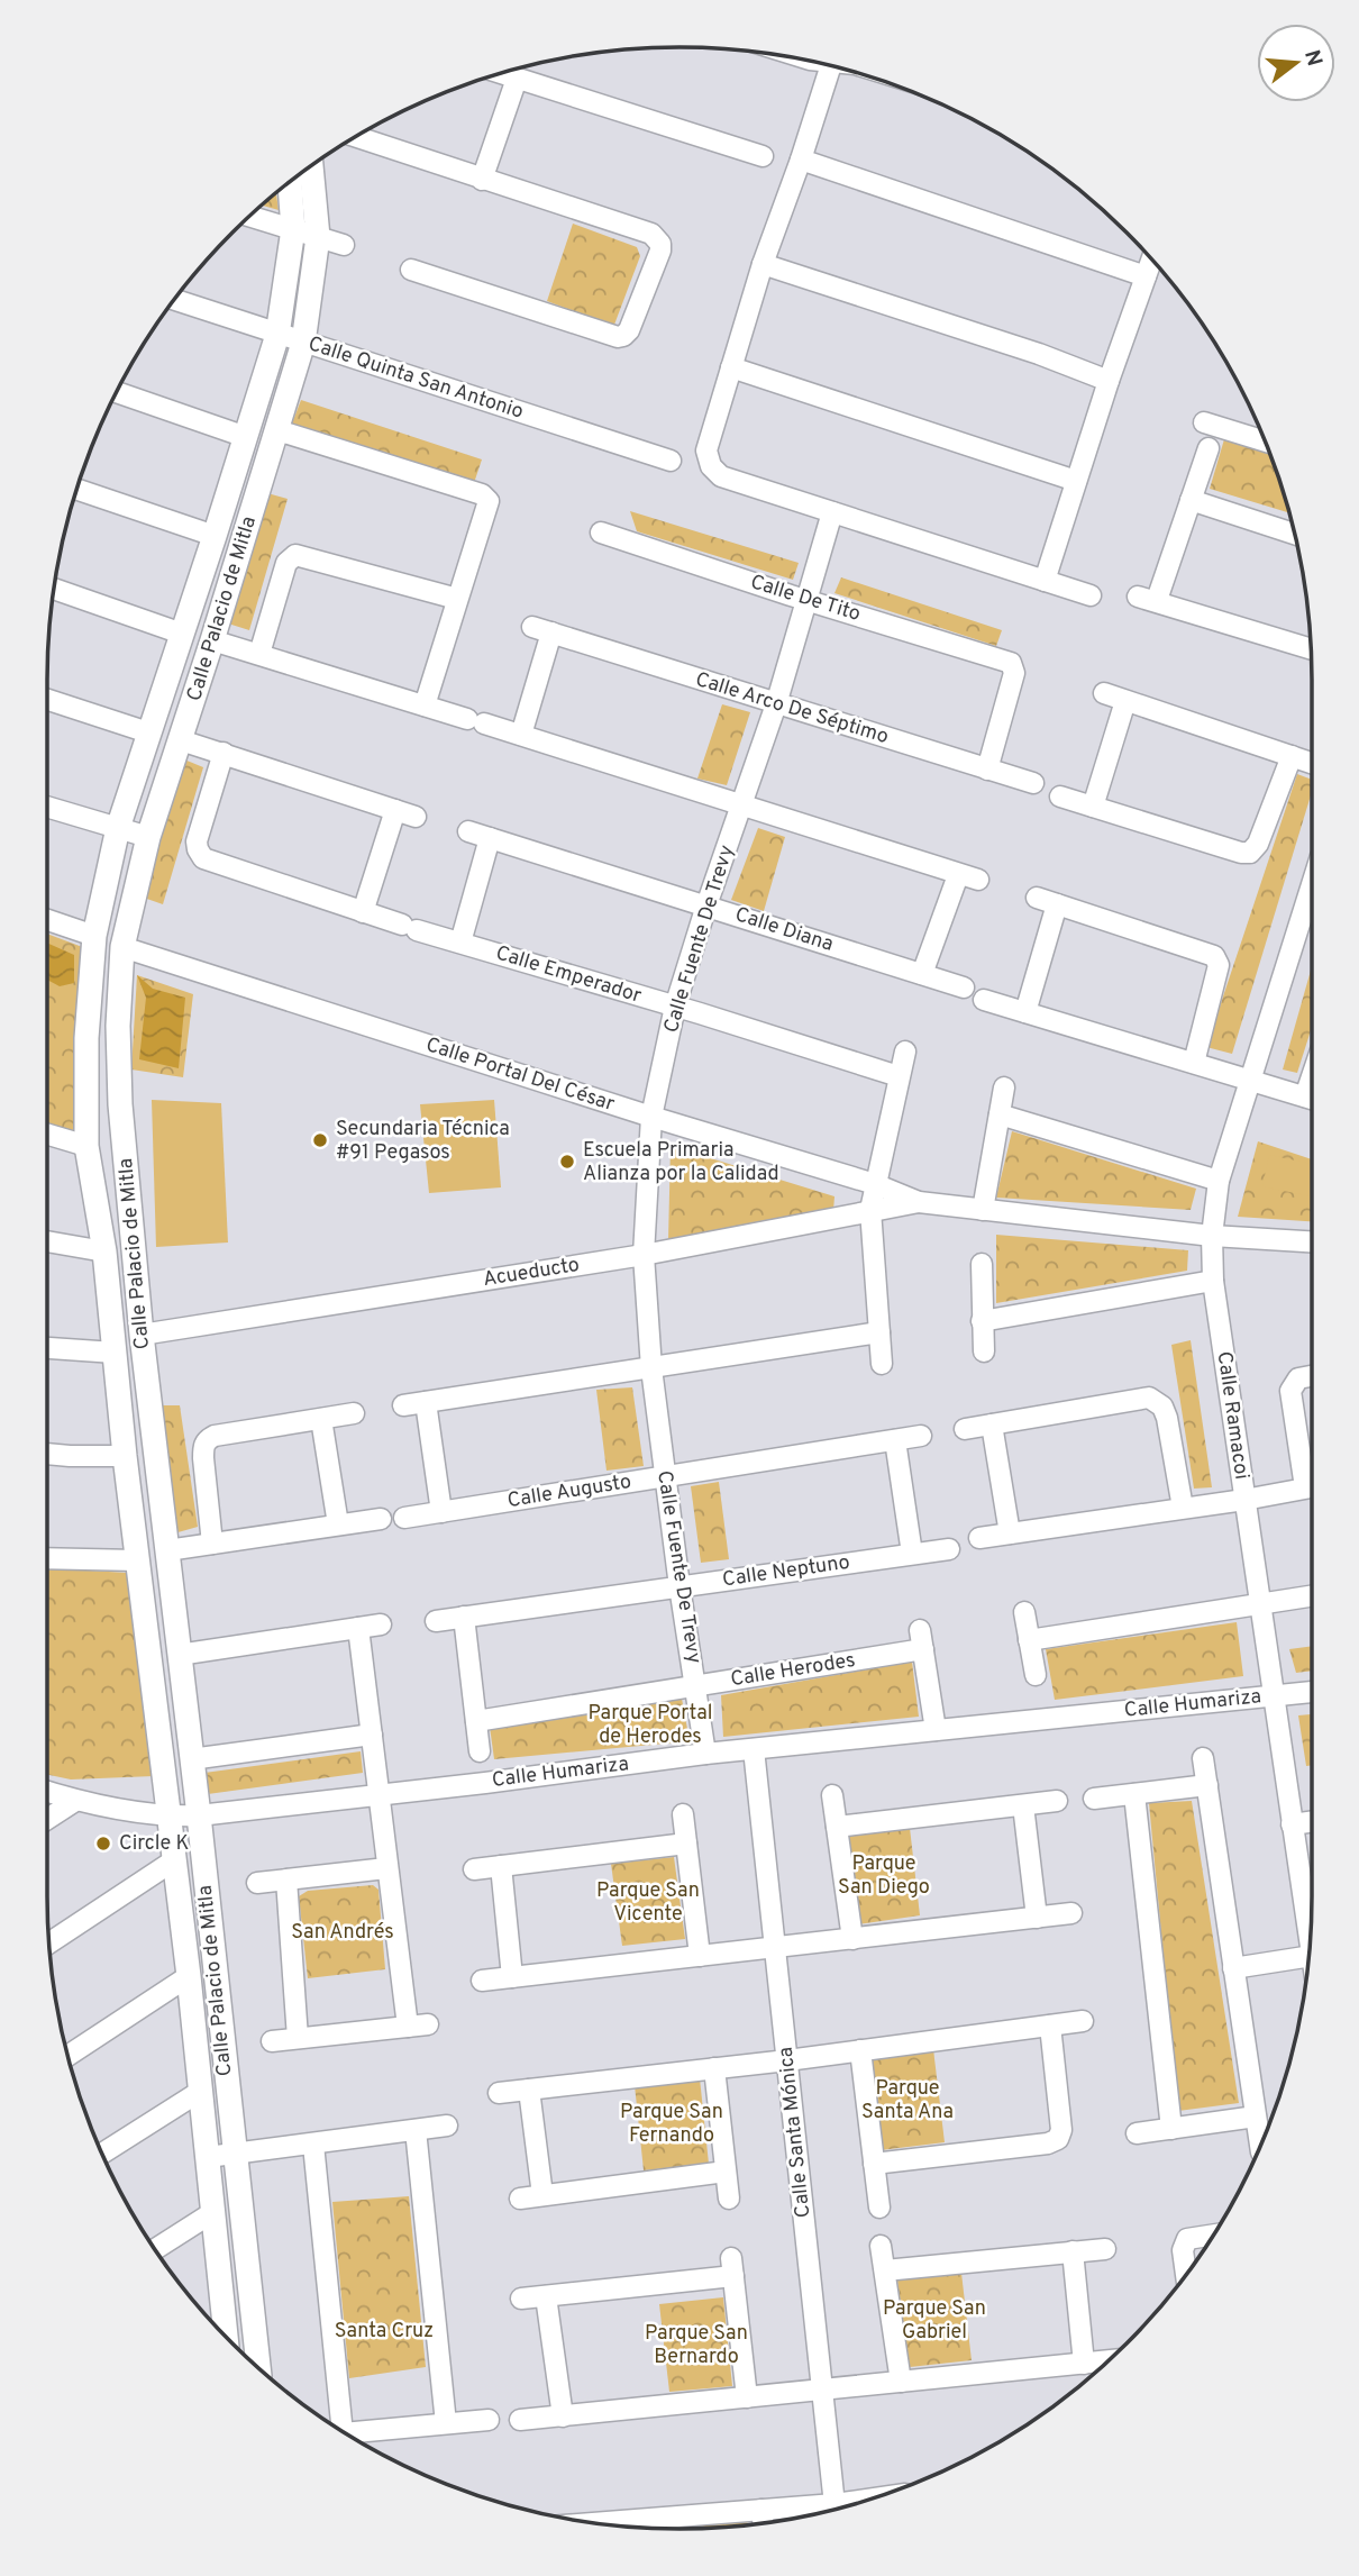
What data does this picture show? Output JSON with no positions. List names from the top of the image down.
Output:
{
  "streets": {
    "main road": ["Calle Palacio de Mitla"],
    "street": [
      "Calle Quinta San Antonio",
      "Calle De Tito",
      "Calle Arco De Séptimo",
      "Calle Diana",
      "Calle Fuente De Trevy",
      "Calle Emperador",
      "Calle Portal Del César",
      "Acueducto",
      "Calle Ramacoi",
      "Calle Augusto",
      "Calle Neptuno",
      "Calle Herodes",
      "Calle Humariza",
      "Calle Santa Mónica"
    ]
  },
  "crossings": [
    ["Calle Quinta San Antonio", "Calle Palacio de Mitla"],
    ["Calle De Tito", "Calle Arco De Séptimo"],
    ["Calle De Tito", "Calle Fuente De Trevy"],
    ["Calle Palacio de Mitla", "Calle Portal Del César"],
    ["Calle Palacio de Mitla", "Acueducto"],
    ["Calle Palacio de Mitla", "Calle Humariza"],
    ["Calle Arco De Séptimo", "Calle Fuente De Trevy"],
    ["Calle Diana", "Calle Fuente De Trevy"],
    ["Calle Fuente De Trevy", "Calle Emperador"],
    ["Calle Fuente De Trevy", "Calle Portal Del César"],
    ["Calle Fuente De Trevy", "Acueducto"],
    ["Calle Fuente De Trevy", "Calle Augusto"],
    ["Calle Fuente De Trevy", "Calle Neptuno"],
    ["Calle Fuente De Trevy", "Calle Herodes"],
    ["Calle Fuente De Trevy", "Calle Humariza"],
    ["Calle Portal Del César", "Acueducto"],
    ["Calle Ramacoi", "Calle Humariza"],
    ["Calle Herodes", "Calle Humariza"],
    ["Calle Humariza", "Calle Santa Mónica"]
  ],
  "parks": [
    "Parque Portal de Herodes",
    "Parque San Diego",
    "Parque San Vicente",
    "San Andrés",
    "Parque Santa Ana",
    "Parque San Fernando",
    "Parque San Gabriel",
    "Santa Cruz",
    "Parque San Bernardo"
  ],
  "places": ["Secundaria Técnica #91 Pegasos", "Escuela Primaria Alianza por la Calidad", "Circle K"],
  "north": "right"
}
